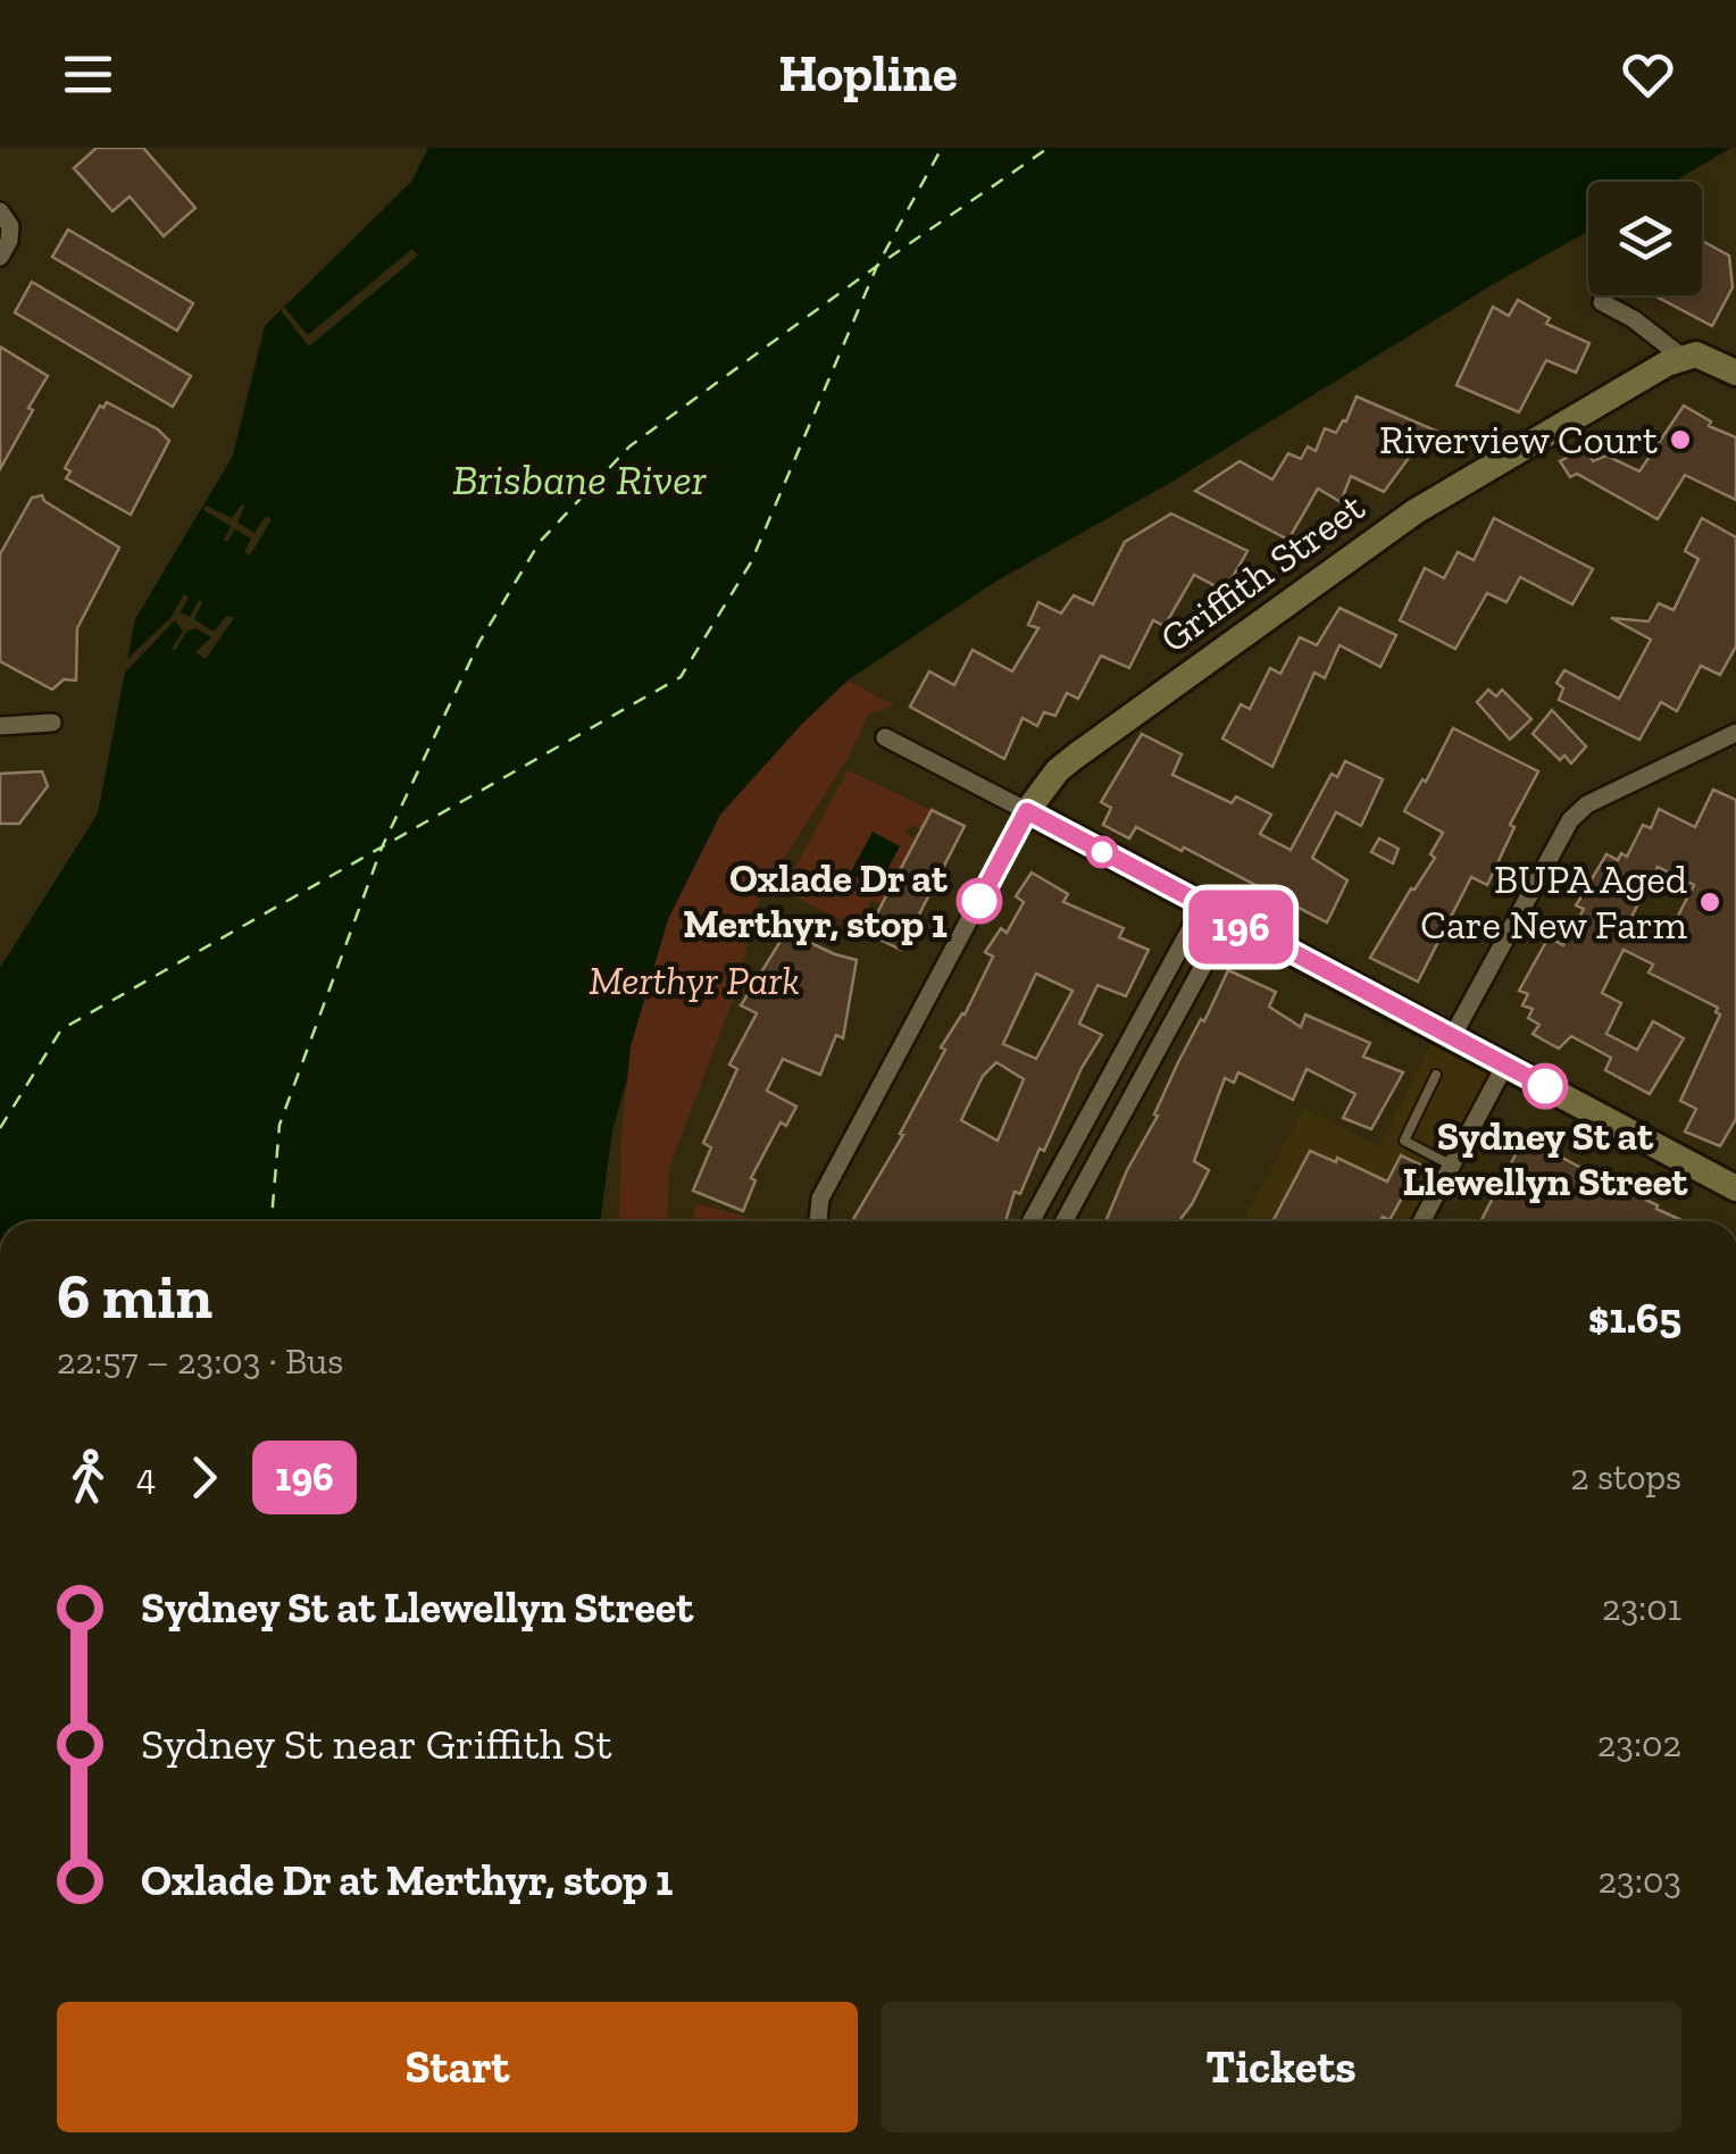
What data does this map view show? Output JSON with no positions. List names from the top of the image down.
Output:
{
  "streets": {
    "street": ["Griffith Street"]
  },
  "water": ["Brisbane River"],
  "parks": ["Merthyr Park"],
  "places": [
    "Riverview Court",
    "Oxlade Dr at Merthyr, stop 1",
    "BUPA Aged Care New Farm",
    "Sydney St at Llewellyn Street"
  ],
  "lines": ["bus line 196"],
  "page": {
    "header": "Hopline",
    "on_map": "196",
    "heading": ["6 min", "22:57 – 23:03 · Bus", "$1.65"],
    "legs": ["4", "196", "2 stops"],
    "list": [
      {
        "name": "Sydney St at Llewellyn Street",
        "value": "23:01"
      },
      {
        "name": "Sydney St near Griffith St",
        "value": "23:02"
      },
      {
        "name": "Oxlade Dr at Merthyr, stop 1",
        "value": "23:03"
      }
    ],
    "buttons": ["Start", "Tickets"]
  }
}
